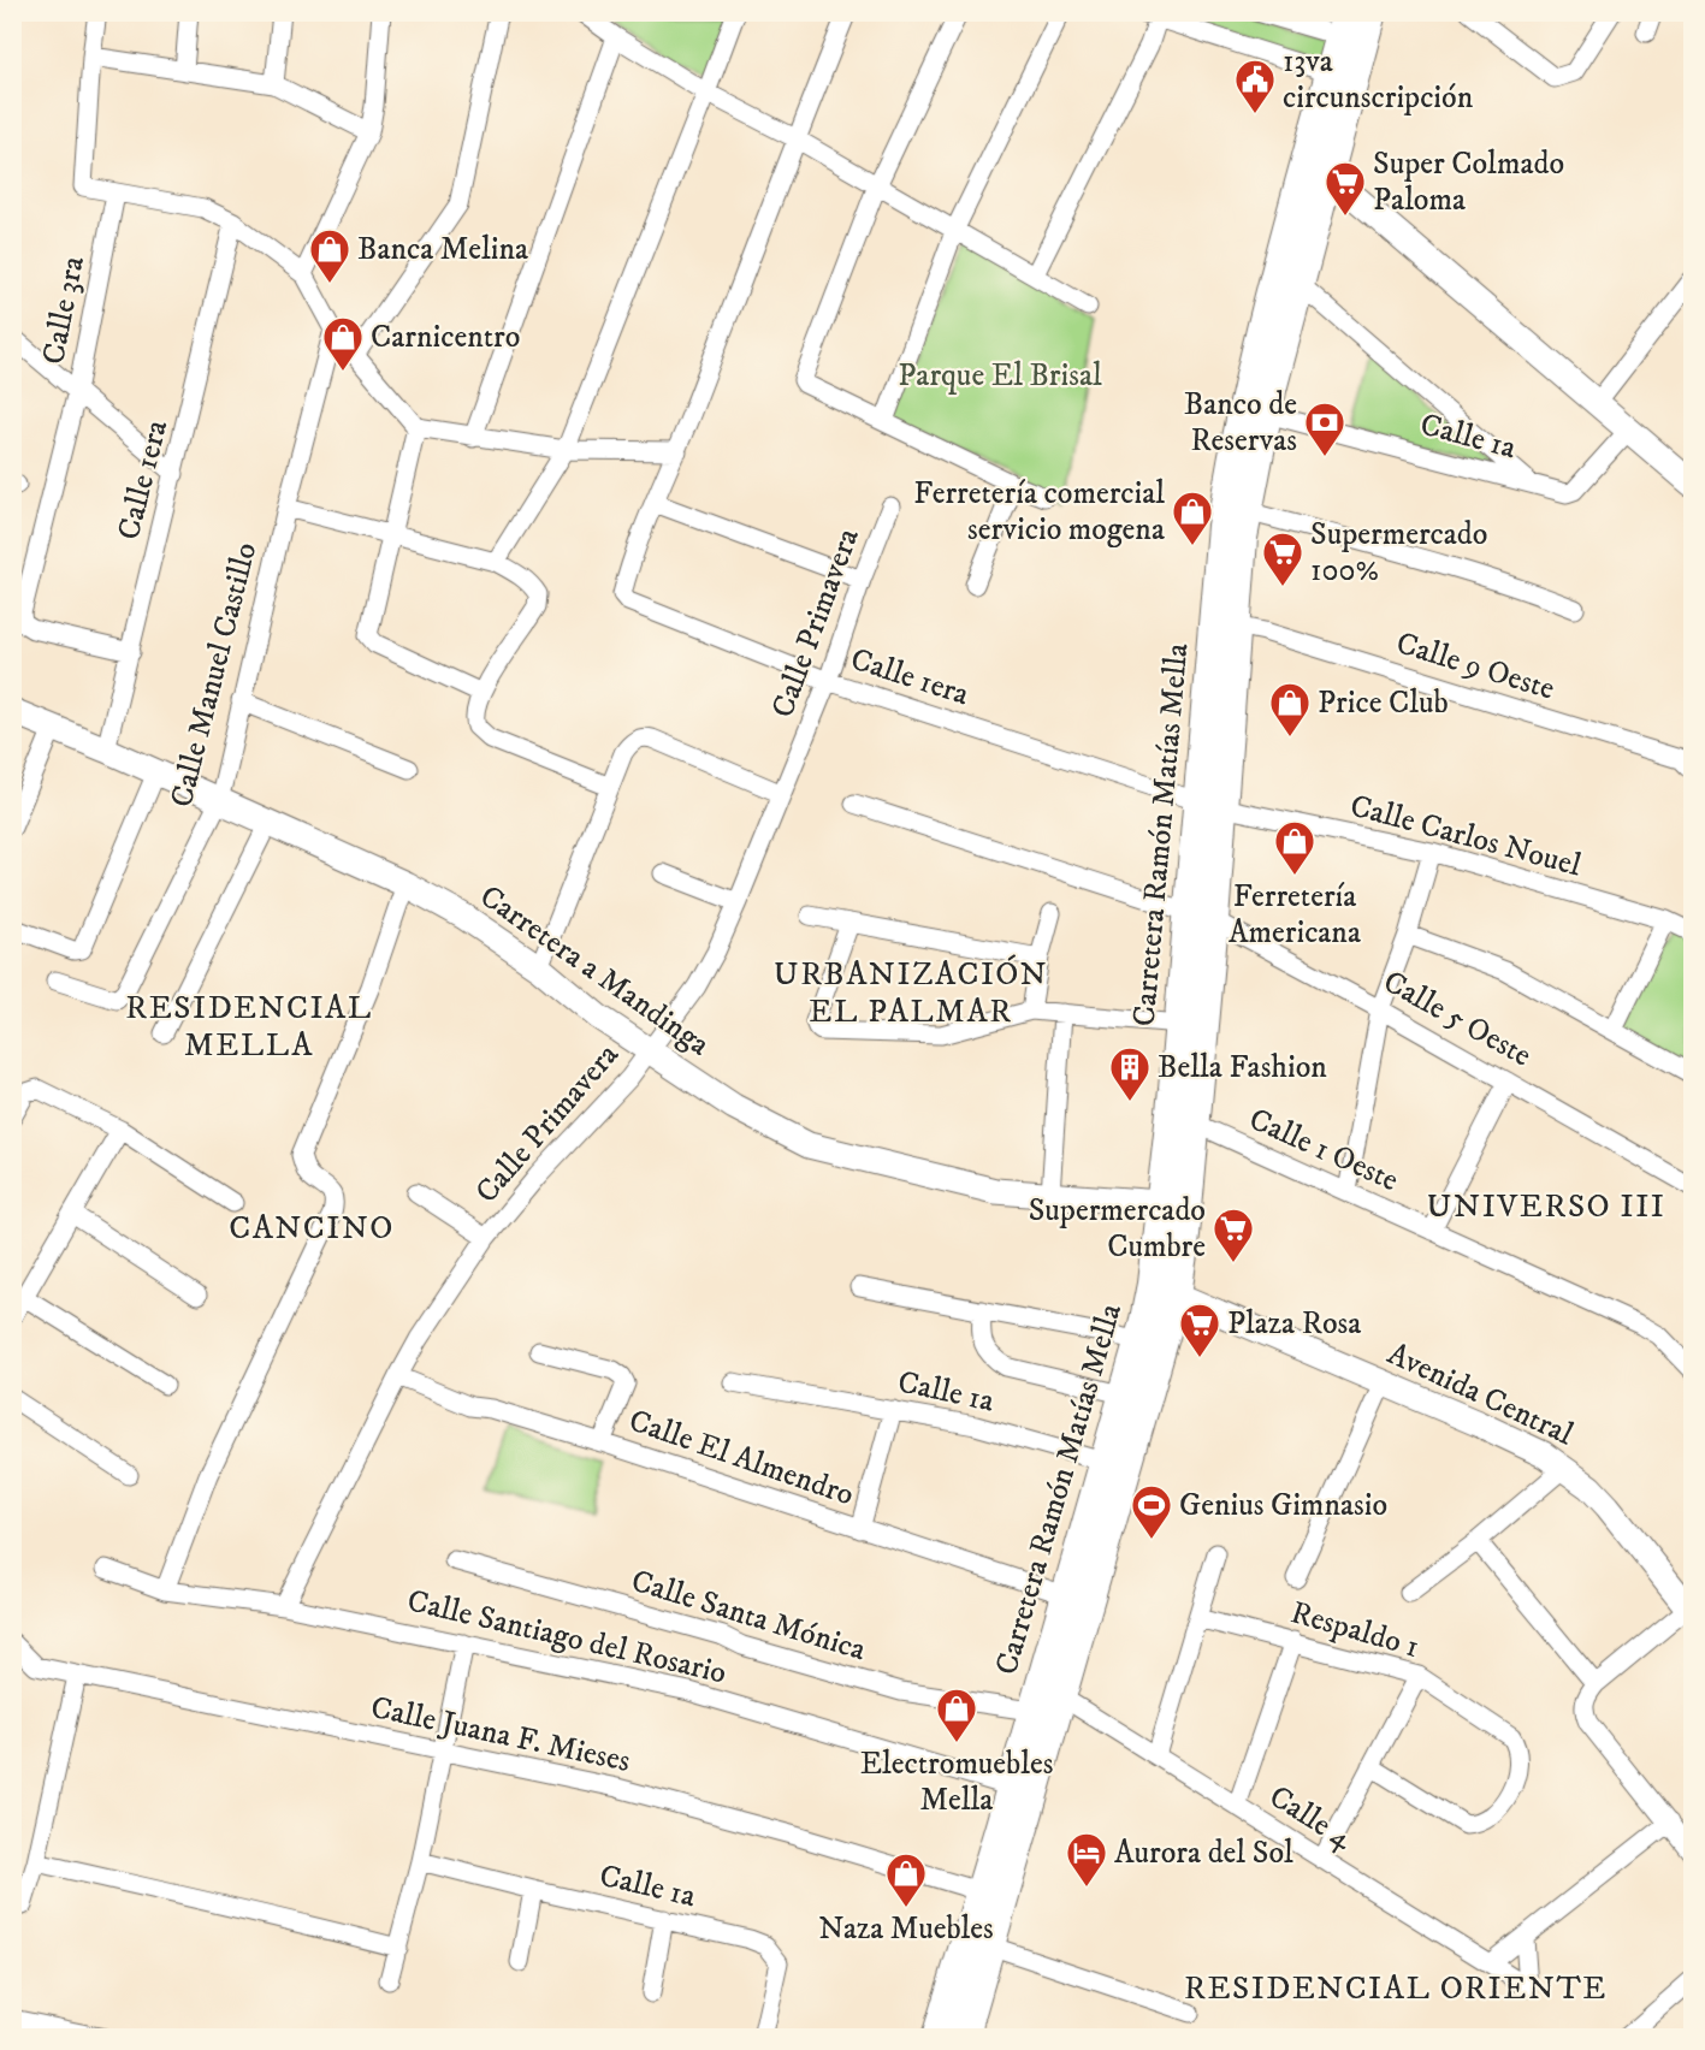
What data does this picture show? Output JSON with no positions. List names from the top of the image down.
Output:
{
  "streets": {
    "main road": ["Carretera Ramón Matías Mella"],
    "street": [
      "Calle 3ra",
      "Calle 1a",
      "Calle 1era",
      "Calle Primavera",
      "Calle 9 Oeste",
      "Calle Manuel Castillo",
      "Calle Carlos Nouel",
      "Carretera a Mandinga",
      "Calle 5 Oeste",
      "Calle 1 Oeste",
      "Avenida Central",
      "Calle El Almendro",
      "Calle Santa Mónica",
      "Respaldo 1",
      "Calle Santiago del Rosario",
      "Calle Juana F. Mieses",
      "Calle 4"
    ]
  },
  "crossings": [
    ["Calle 3ra", "Calle 1era"],
    ["Calle 1a", "Carretera Ramón Matías Mella"],
    ["Calle 1era", "Calle Primavera"],
    ["Calle 1era", "Carretera Ramón Matías Mella"],
    ["Calle 1era", "Calle Carlos Nouel"],
    ["Calle 1era", "Carretera a Mandinga"],
    ["Calle Primavera", "Carretera a Mandinga"],
    ["Calle Primavera", "Calle El Almendro"],
    ["Calle Primavera", "Calle Santiago del Rosario"],
    ["Calle 9 Oeste", "Carretera Ramón Matías Mella"],
    ["Calle Manuel Castillo", "Carretera a Mandinga"],
    ["Carretera Ramón Matías Mella", "Calle Carlos Nouel"],
    ["Carretera Ramón Matías Mella", "Carretera a Mandinga"],
    ["Carretera Ramón Matías Mella", "Calle 5 Oeste"],
    ["Carretera Ramón Matías Mella", "Calle 1 Oeste"],
    ["Carretera Ramón Matías Mella", "Avenida Central"],
    ["Carretera Ramón Matías Mella", "Calle El Almendro"],
    ["Carretera Ramón Matías Mella", "Calle Santa Mónica"],
    ["Carretera Ramón Matías Mella", "Calle Santiago del Rosario"],
    ["Carretera Ramón Matías Mella", "Calle Juana F. Mieses"],
    ["Carretera Ramón Matías Mella", "Calle 4"],
    ["Calle Santa Mónica", "Calle 4"]
  ],
  "districts": [
    "URBANIZACIÓN EL PALMAR",
    "RESIDENCIAL MELLA",
    "UNIVERSO III",
    "CANCINO",
    "RESIDENCIAL ORIENTE"
  ],
  "parks": ["Parque El Brisal"],
  "places": {
    "public building": ["13va circunscripción"],
    "supermarket": [
      "Super Colmado Paloma",
      "Supermercado 100%",
      "Supermercado Cumbre",
      "Plaza Rosa"
    ],
    "shop": [
      "Banca Melina",
      "Carnicentro",
      "Ferretería comercial servicio mogena",
      "Price Club",
      "Ferretería Americana",
      "Electromuebles Mella",
      "Naza Muebles"
    ],
    "bank": ["Banco de Reservas"],
    "building": ["Bella Fashion"],
    "sports": ["Genius Gimnasio"],
    "hotel": ["Aurora del Sol"]
  }
}
